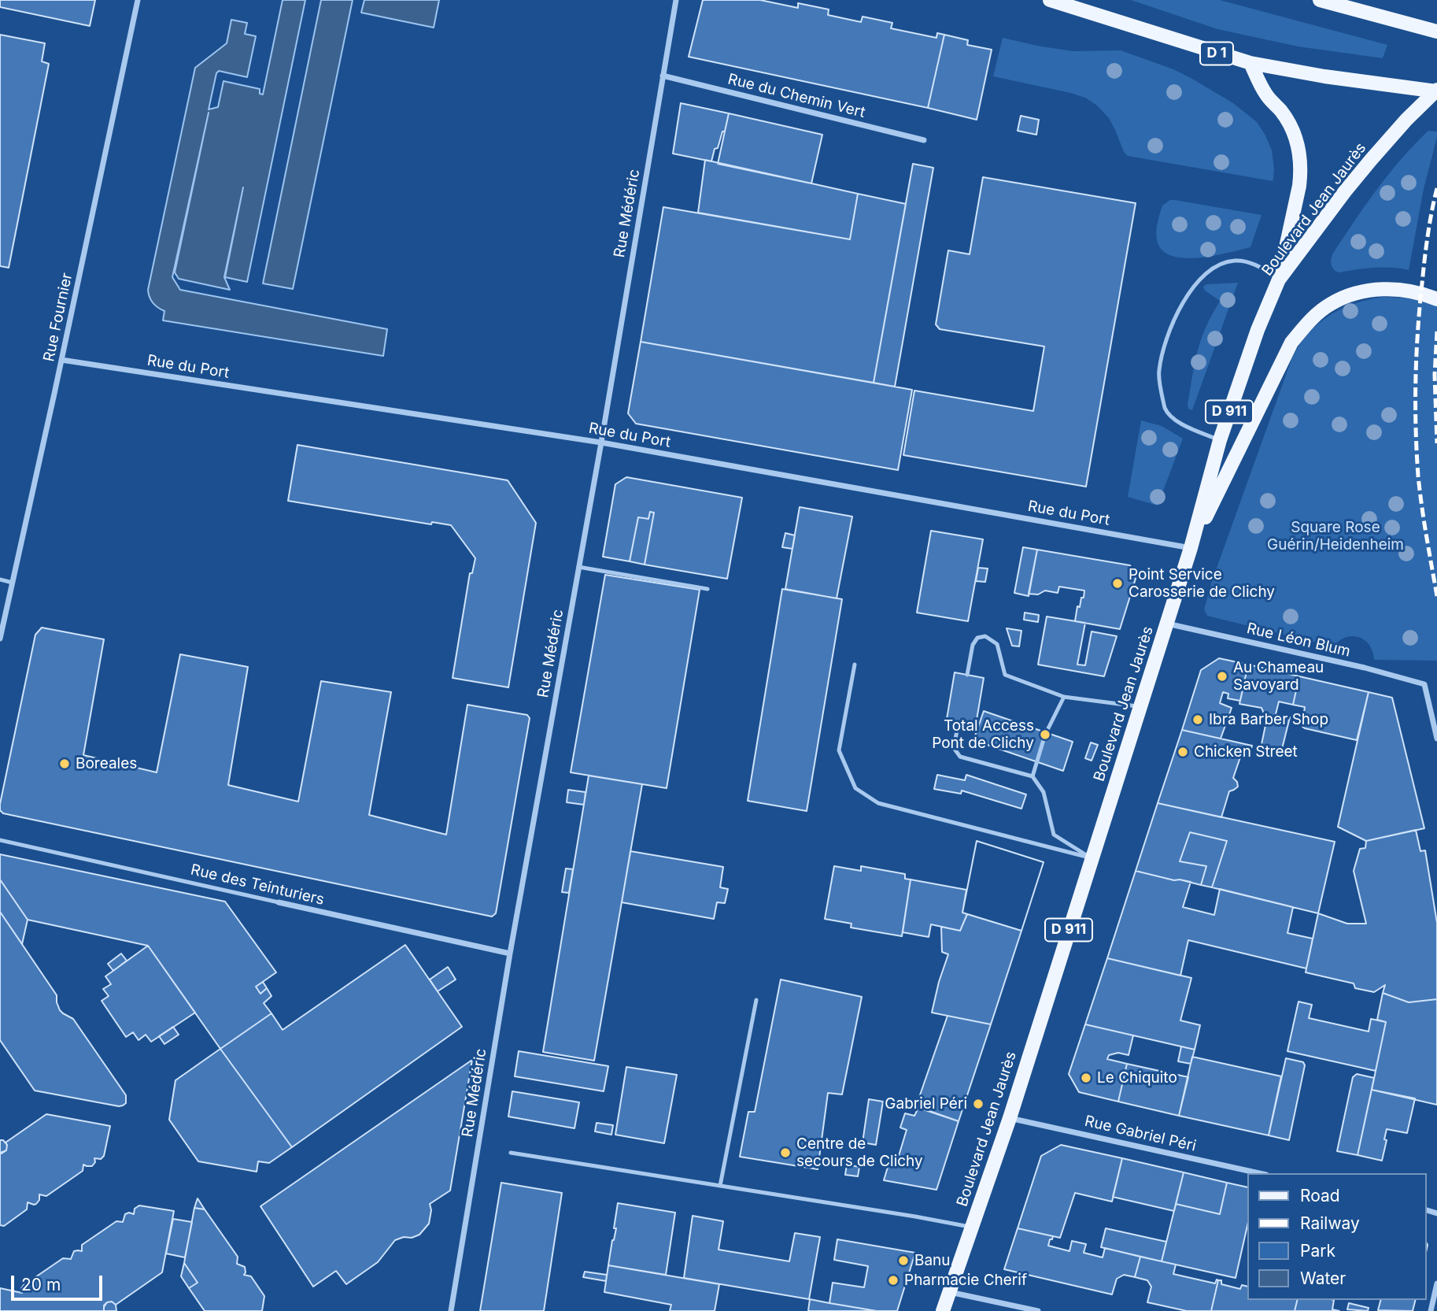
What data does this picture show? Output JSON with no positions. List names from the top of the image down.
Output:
{
  "streets": {
    "main road": ["D 1", "Boulevard Jean Jaurès", "D 911"],
    "street": [
      "Rue du Chemin Vert",
      "Rue Médéric",
      "Rue Fournier",
      "Rue du Port",
      "Rue Léon Blum",
      "Rue des Teinturiers",
      "Rue Gabriel Péri"
    ]
  },
  "crossings": [
    ["D 1", "Boulevard Jean Jaurès"],
    ["D 1", "D 911"],
    ["Rue du Chemin Vert", "Rue Médéric"],
    ["Boulevard Jean Jaurès", "Rue du Port"],
    ["Boulevard Jean Jaurès", "D 911"],
    ["Boulevard Jean Jaurès", "Rue Léon Blum"],
    ["Boulevard Jean Jaurès", "Rue Gabriel Péri"],
    ["Rue Médéric", "Rue du Port"],
    ["Rue Médéric", "Rue des Teinturiers"],
    ["Rue Fournier", "Rue du Port"]
  ],
  "parks": ["Square Rose Guérin/Heidenheim"],
  "places": [
    "Point Service Carosserie de Clichy",
    "Au Chameau Savoyard",
    "Ibra Barber Shop",
    "Total Access Pont de Clichy",
    "Chicken Street",
    "Boreales",
    "Le Chiquito",
    "Gabriel Péri",
    "Centre de secours de Clichy",
    "Banu",
    "Pharmacie Cherif"
  ],
  "legend": [
    "Road",
    "Railway",
    "Park",
    "Water"
  ],
  "scale_bar": "20 m"
}
